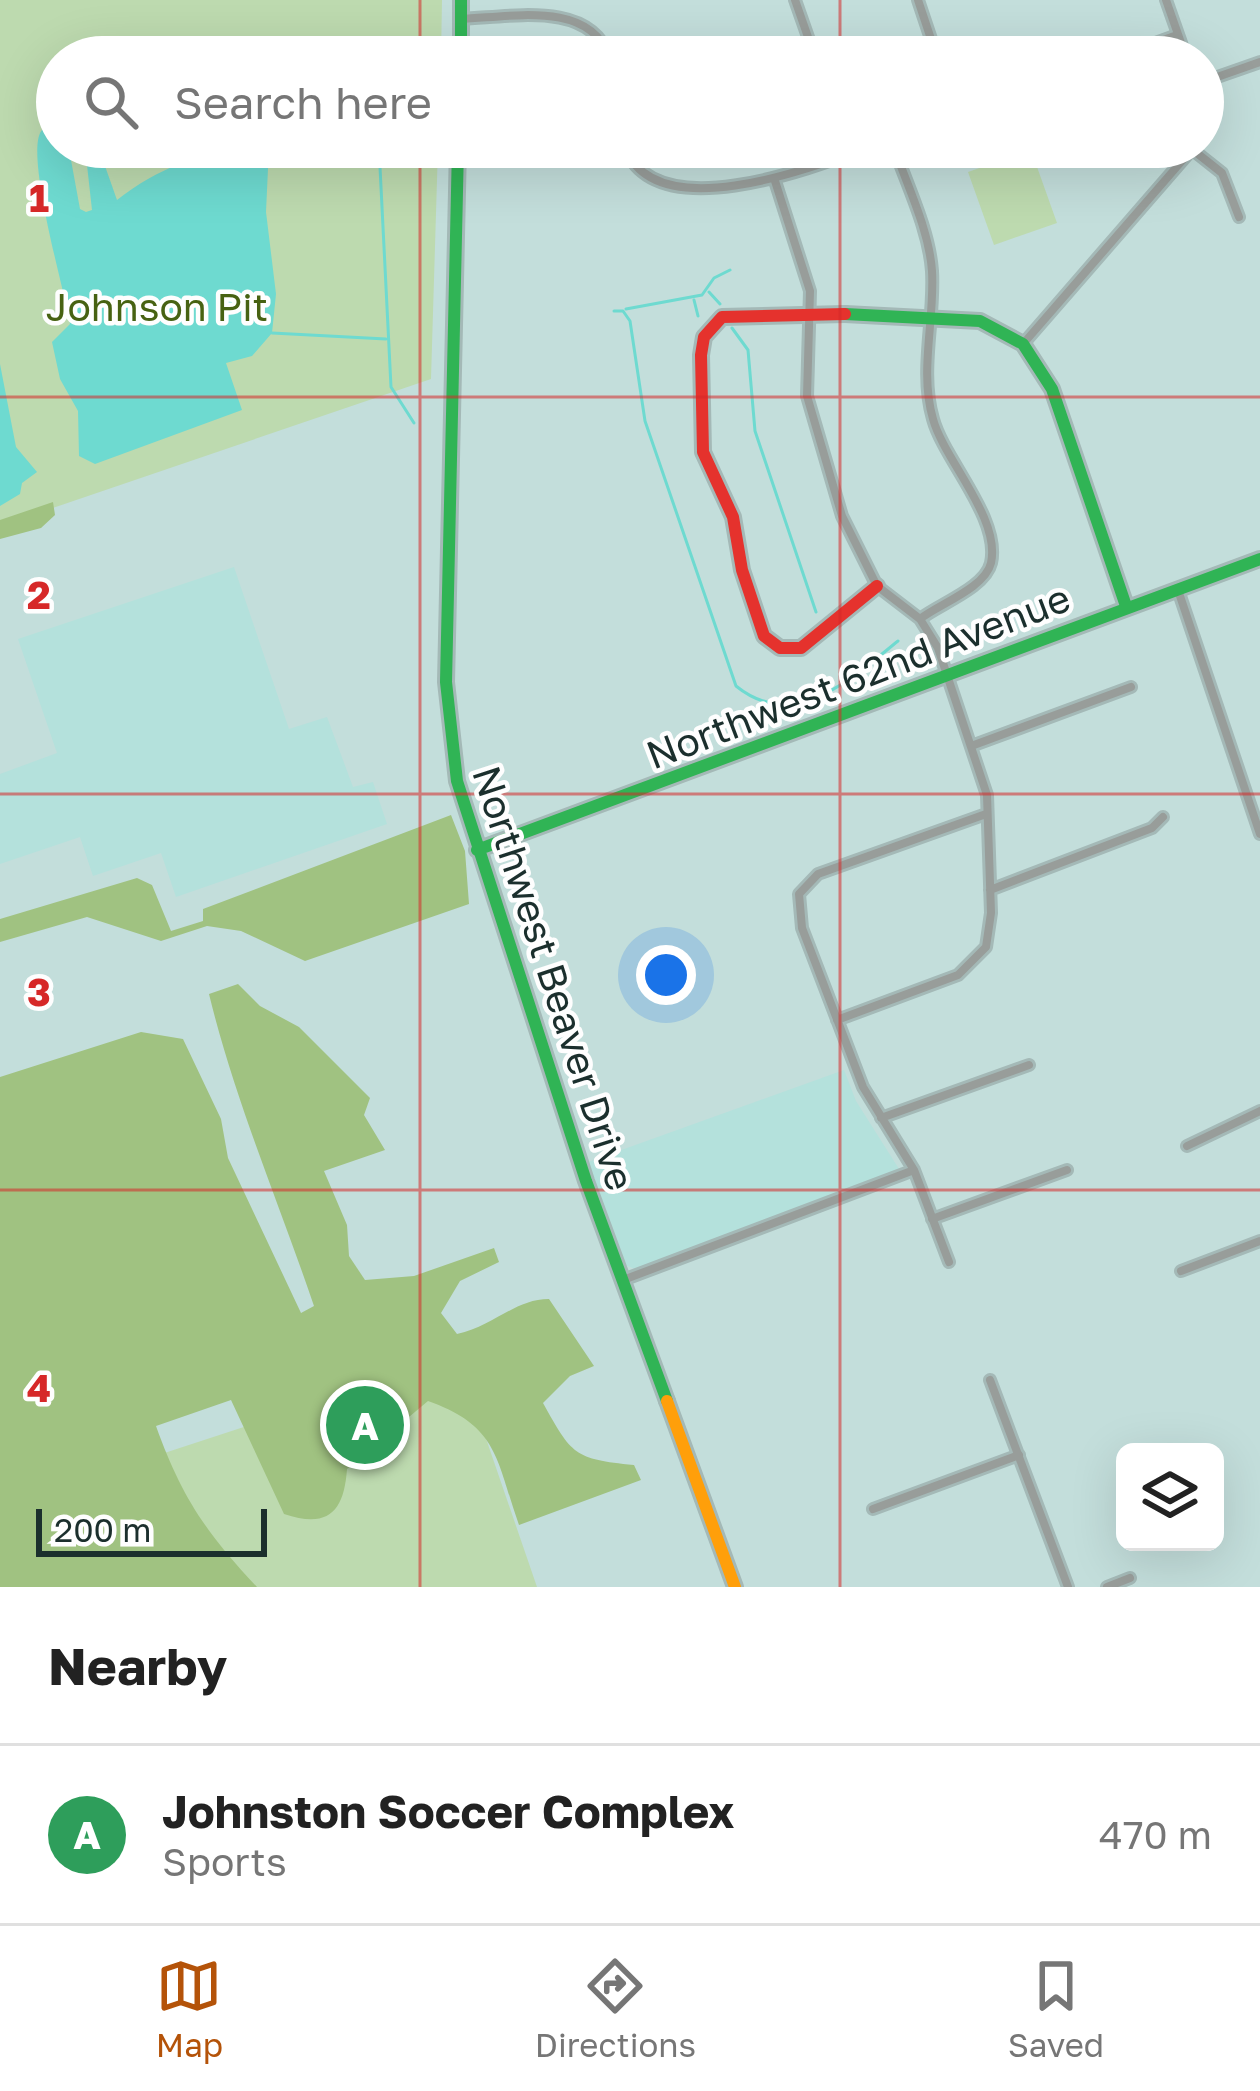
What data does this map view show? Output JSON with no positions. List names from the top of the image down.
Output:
{
  "streets": {
    "street": ["Northwest 62nd Avenue", "Northwest Beaver Drive"]
  },
  "crossings": [
    ["Northwest 62nd Avenue", "Northwest Beaver Drive"]
  ],
  "parks": ["Johnson Pit"],
  "scale_bar": "200 m",
  "page": {
    "search": "Search here",
    "pins": "A",
    "scale": "200 m",
    "heading": "Nearby",
    "list": [
      {
        "mark": "A",
        "name": "Johnston Soccer Complex",
        "note": "Sports",
        "value": "470 m"
      }
    ],
    "nav": ["Map", "Directions", "Saved"]
  },
  "grid": {
    "rows": [
      "1",
      "2",
      "3",
      "4"
    ]
  }
}
